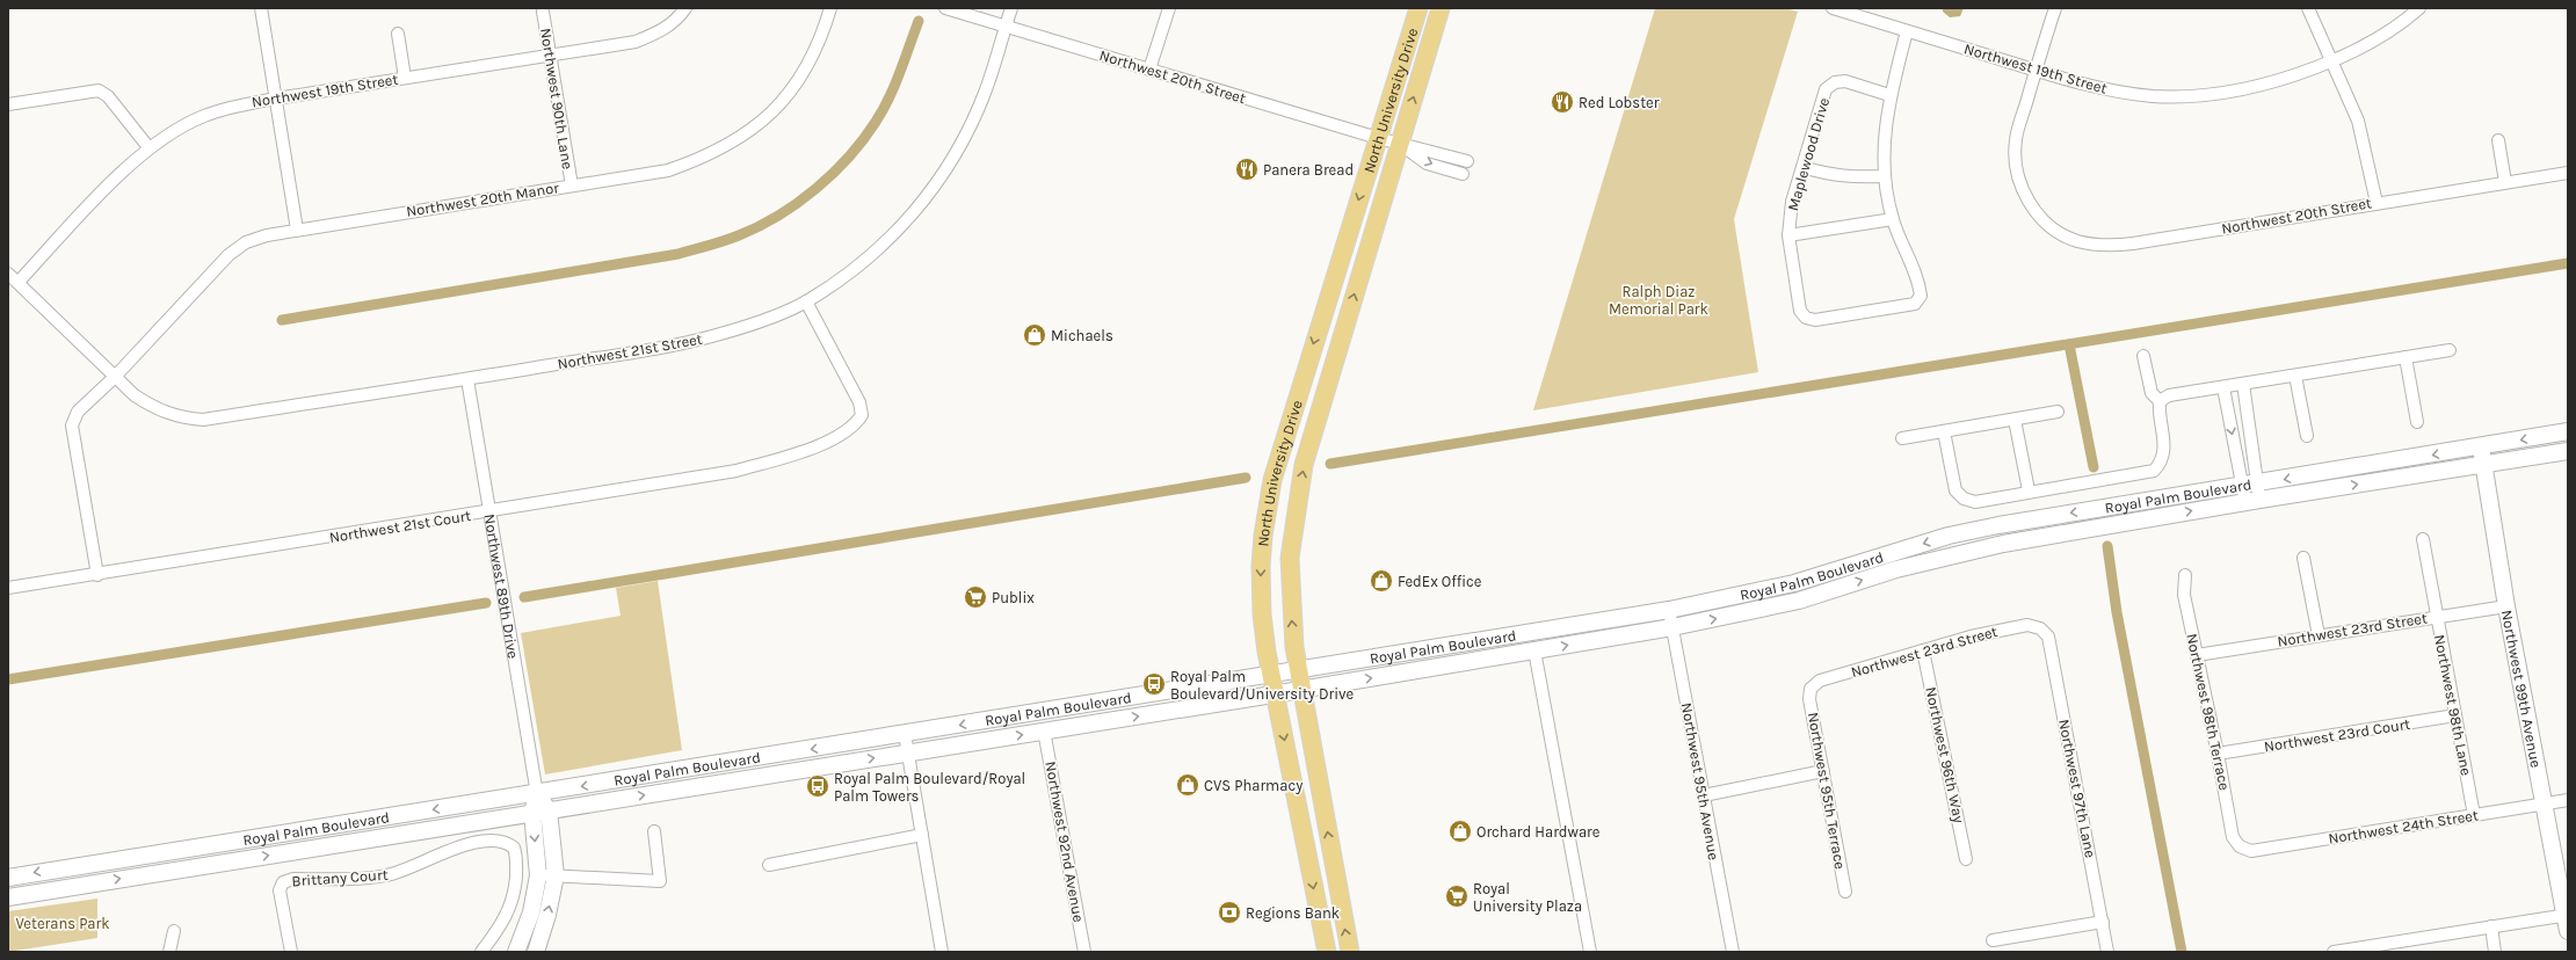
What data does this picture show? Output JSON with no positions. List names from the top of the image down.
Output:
{
  "streets": {
    "main road": [
      "North University Drive",
      "Royal Palm Boulevard",
      "Northwest 89th Drive",
      "Northwest 99th Avenue"
    ],
    "street": [
      "Northwest 19th Street",
      "Northwest 20th Street",
      "Northwest 90th Lane",
      "Maplewood Drive",
      "Northwest 20th Manor",
      "Northwest 21st Street",
      "Northwest 21st Court",
      "Northwest 23rd Street",
      "Northwest 98th Lane",
      "Northwest 98th Terrace",
      "Northwest 23rd Court",
      "Northwest 96th Way",
      "Northwest 95th Avenue",
      "Northwest 97th Lane",
      "Northwest 95th Terrace",
      "Northwest 24th Street",
      "Northwest 92nd Avenue",
      "Brittany Court"
    ]
  },
  "crossings": [
    ["Northwest 19th Street", "Northwest 20th Street"],
    ["Northwest 19th Street", "Northwest 90th Lane"],
    ["Northwest 19th Street", "Maplewood Drive"],
    ["Northwest 19th Street", "Northwest 21st Street"],
    ["Northwest 20th Street", "North University Drive"],
    ["Northwest 20th Street", "Northwest 21st Street"],
    ["Northwest 90th Lane", "Northwest 20th Manor"],
    ["North University Drive", "Royal Palm Boulevard"],
    ["Northwest 20th Manor", "Northwest 21st Street"],
    ["Northwest 20th Manor", "Northwest 21st Court"],
    ["Northwest 21st Street", "Northwest 21st Court"],
    ["Northwest 21st Street", "Northwest 89th Drive"],
    ["Royal Palm Boulevard", "Northwest 89th Drive"],
    ["Royal Palm Boulevard", "Northwest 99th Avenue"],
    ["Royal Palm Boulevard", "Northwest 95th Avenue"],
    ["Royal Palm Boulevard", "Northwest 92nd Avenue"],
    ["Northwest 21st Court", "Northwest 89th Drive"],
    ["Northwest 23rd Street", "Northwest 99th Avenue"],
    ["Northwest 23rd Street", "Northwest 98th Lane"],
    ["Northwest 23rd Street", "Northwest 98th Terrace"],
    ["Northwest 23rd Street", "Northwest 96th Way"],
    ["Northwest 23rd Street", "Northwest 97th Lane"],
    ["Northwest 23rd Street", "Northwest 95th Terrace"],
    ["Northwest 99th Avenue", "Northwest 24th Street"],
    ["Northwest 98th Lane", "Northwest 23rd Court"],
    ["Northwest 98th Lane", "Northwest 24th Street"],
    ["Northwest 98th Terrace", "Northwest 23rd Court"],
    ["Northwest 98th Terrace", "Northwest 24th Street"]
  ],
  "parks": ["Ralph Diaz Memorial Park", "Veterans Park"],
  "places": {
    "restaurant": ["Red Lobster", "Panera Bread"],
    "shop": [
      "Michaels",
      "FedEx Office",
      "CVS Pharmacy",
      "Orchard Hardware"
    ],
    "supermarket": ["Publix", "Royal University Plaza"],
    "bus stop": ["Royal Palm Boulevard/University Drive", "Royal Palm Boulevard/Royal Palm Towers"],
    "bank": ["Regions Bank"]
  }
}
